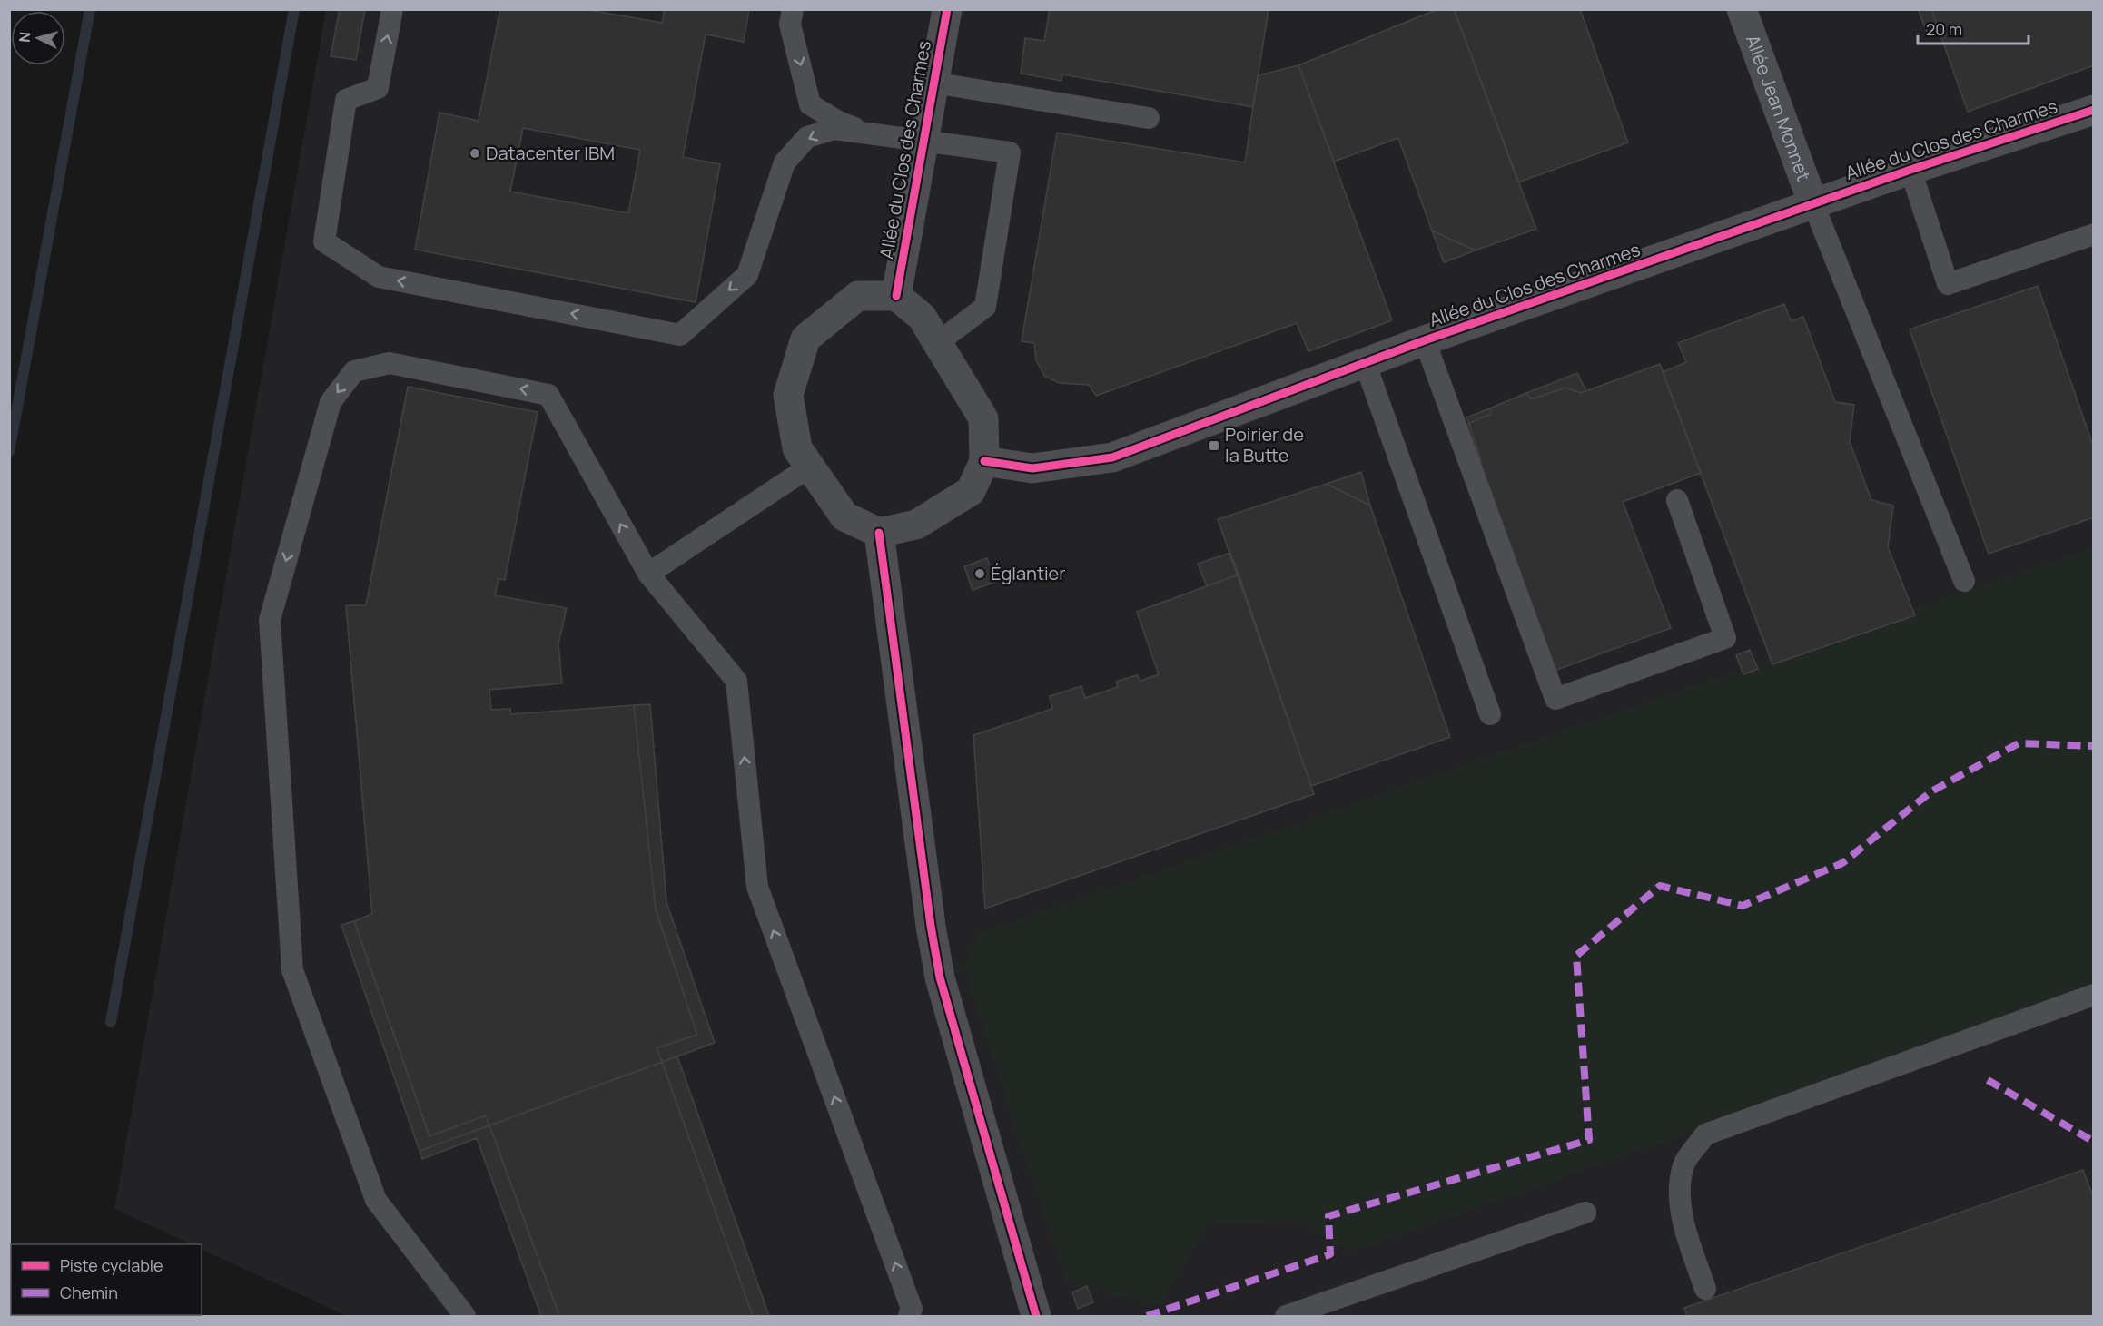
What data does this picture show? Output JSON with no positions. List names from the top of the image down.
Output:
{
  "streets": {
    "street": ["Allée Jean Monnet", "Allée du Clos des Charmes"]
  },
  "crossings": [
    ["Allée Jean Monnet", "Allée du Clos des Charmes"]
  ],
  "places": {
    "other": ["Datacenter IBM", "Églantier"],
    "transit": ["Poirier de la Butte"]
  },
  "legend": ["Piste cyclable", "Chemin"],
  "scale_bar": "20 m",
  "north": "left"
}
